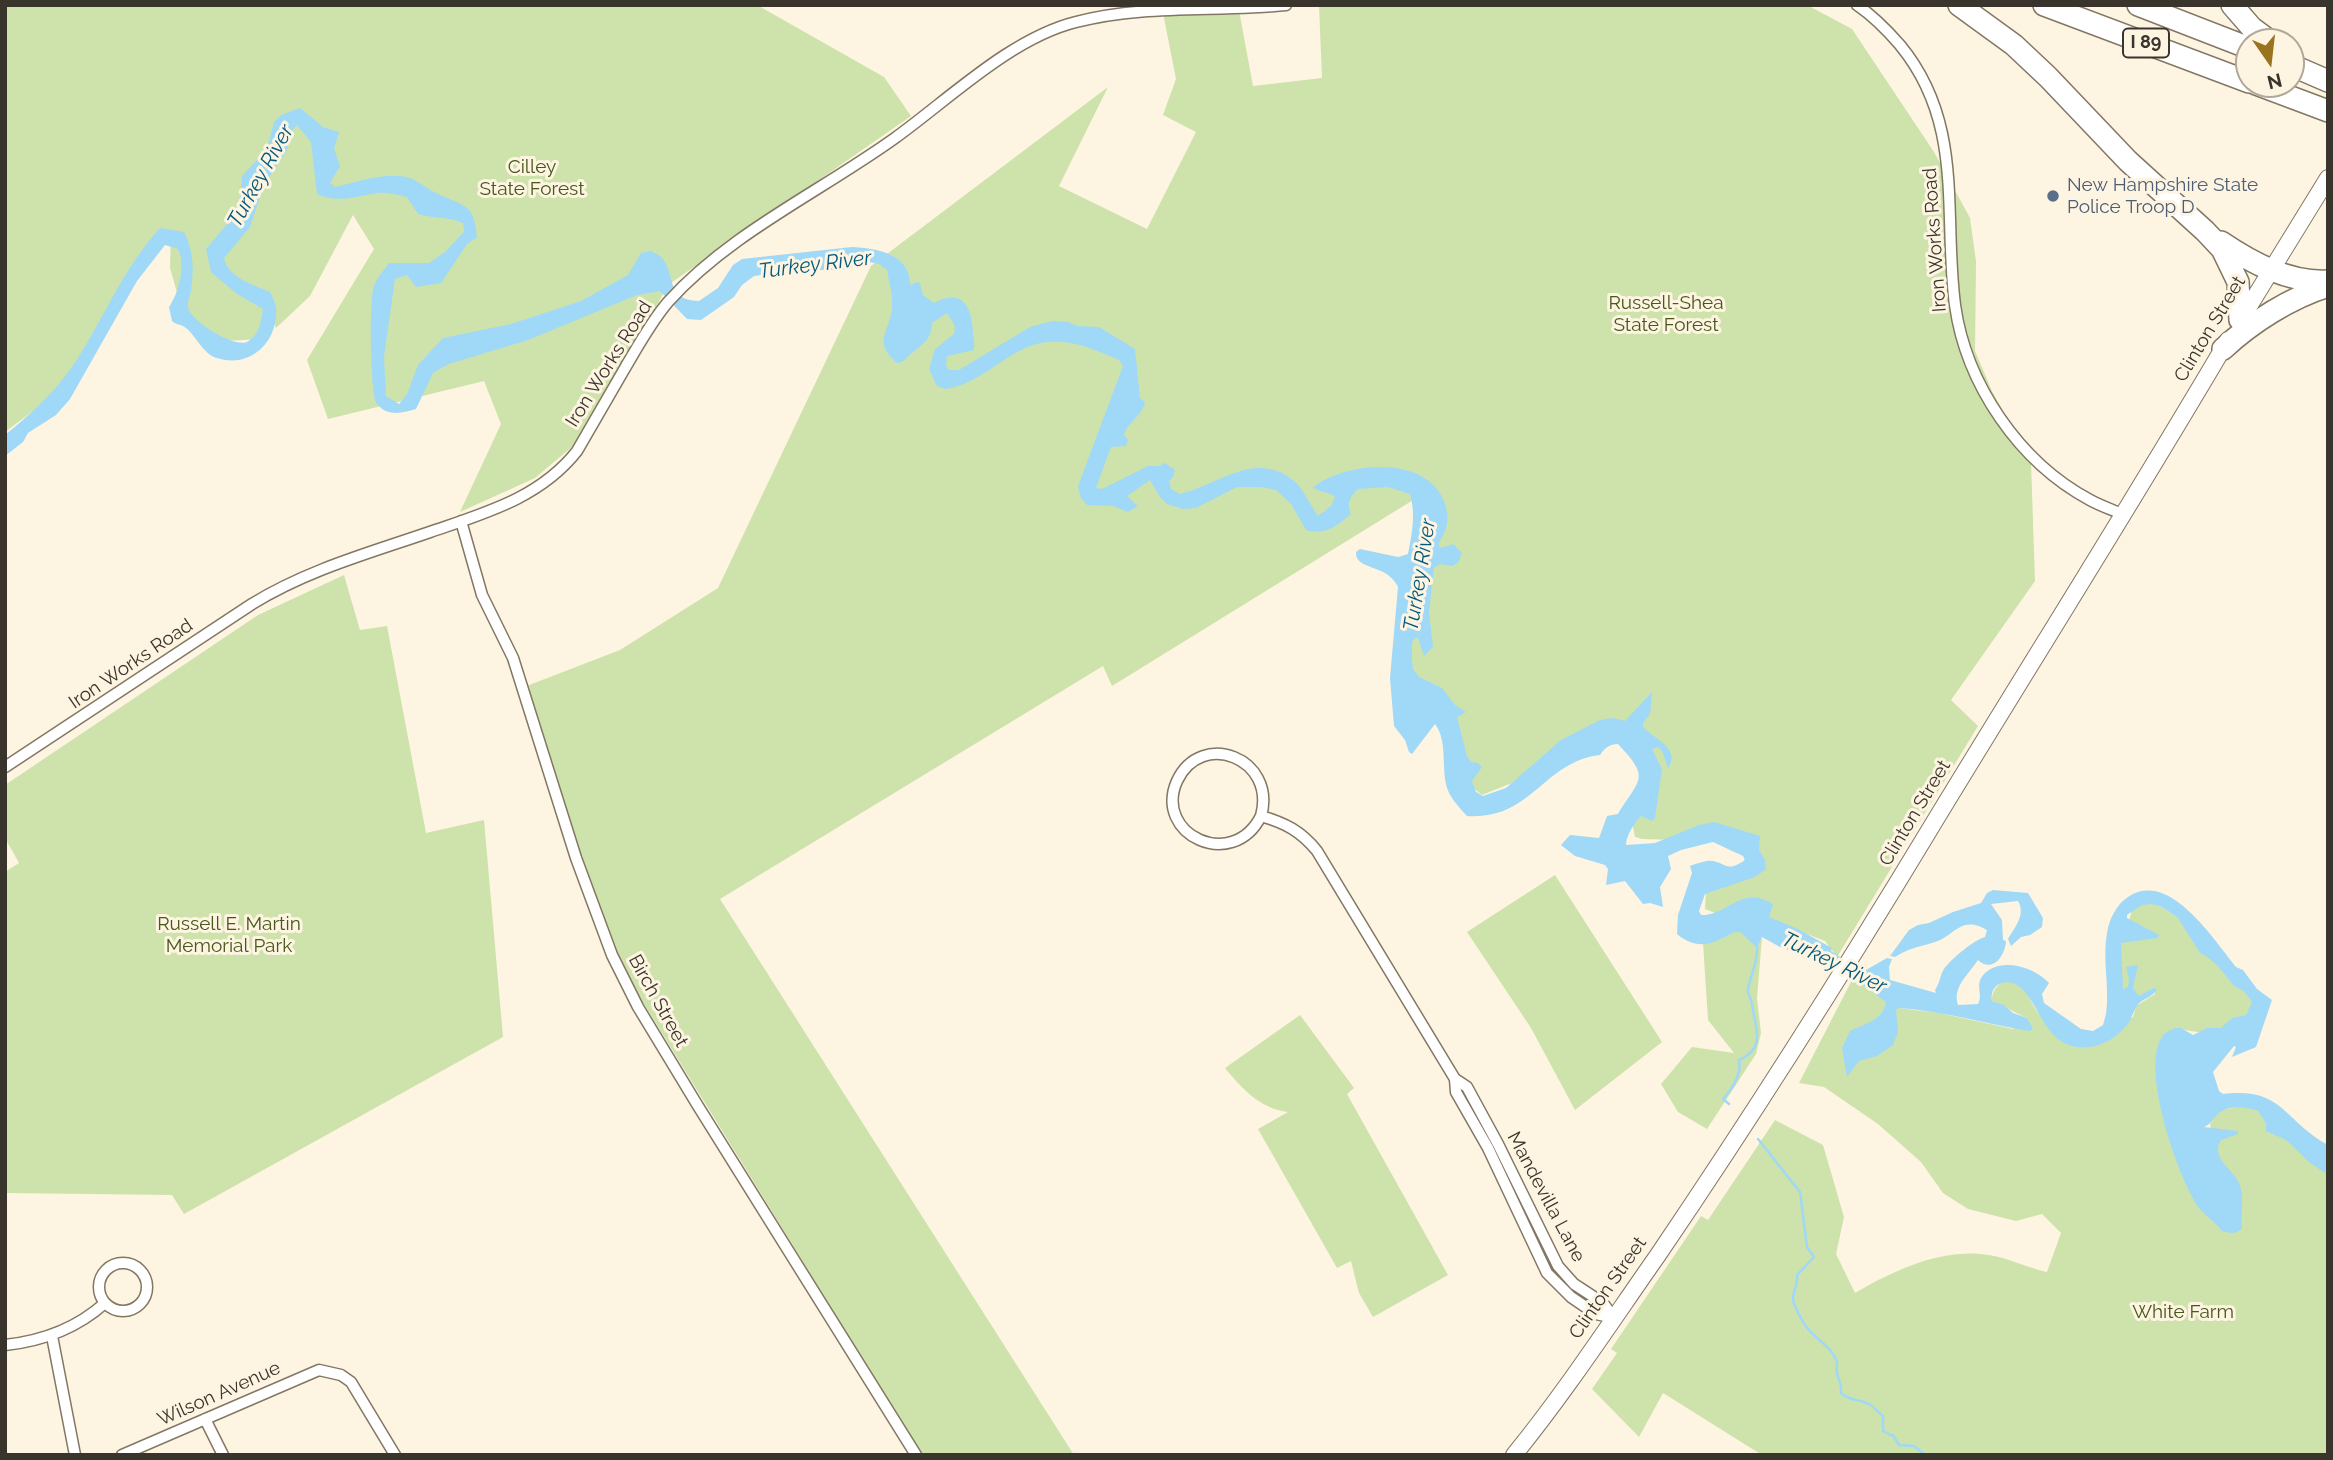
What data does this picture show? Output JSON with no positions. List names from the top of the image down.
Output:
{
  "streets": {
    "highway": ["I 89"],
    "main road": ["Clinton Street"],
    "street": [
      "Iron Works Road",
      "Birch Street",
      "Mandevilla Lane",
      "Wilson Avenue"
    ]
  },
  "crossings": [
    ["Iron Works Road", "Clinton Street"],
    ["Iron Works Road", "Birch Street"],
    ["Clinton Street", "Mandevilla Lane"]
  ],
  "water": ["Turkey River"],
  "parks": [
    "Cilley State Forest",
    "Russell-Shea State Forest",
    "Russell E. Martin Memorial Park",
    "White Farm"
  ],
  "places": ["New Hampshire State Police Troop D"],
  "north": "bottom"
}
